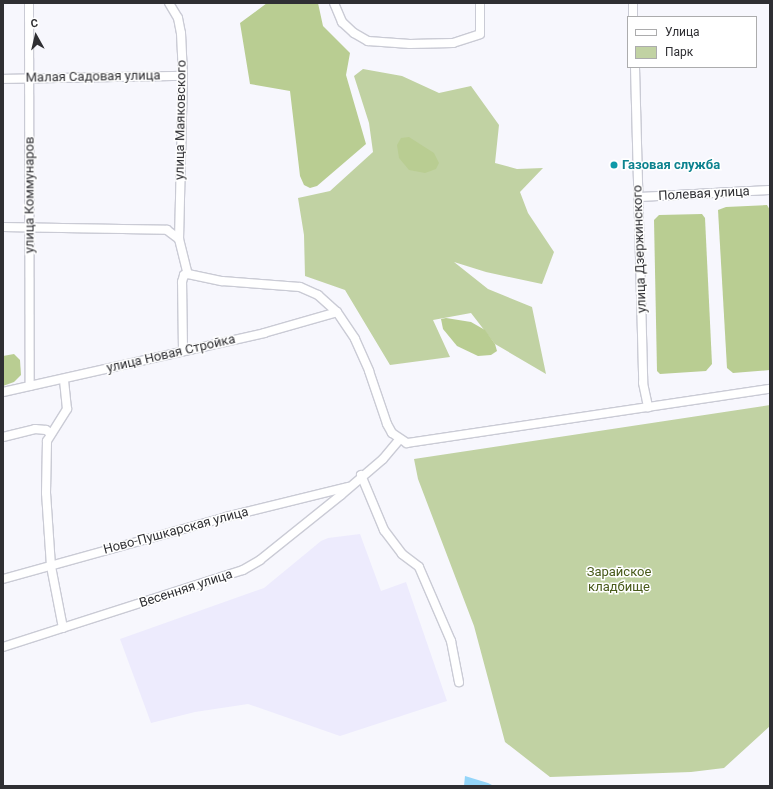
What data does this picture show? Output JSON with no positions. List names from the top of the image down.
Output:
{
  "streets": {
    "street": [
      "Малая Садовая улица",
      "улица Маяковского",
      "Полевая улица",
      "улица Коммунаров",
      "улица Дзержинского",
      "улица Новая Стройка",
      "Ново-Пушкарская улица",
      "Весенняя улица"
    ]
  },
  "crossings": [
    ["Малая Садовая улица", "улица Маяковского"],
    ["Малая Садовая улица", "улица Коммунаров"],
    ["Полевая улица", "улица Дзержинского"],
    ["улица Коммунаров", "улица Новая Стройка"],
    ["Ново-Пушкарская улица", "Весенняя улица"]
  ],
  "parks": ["Зарайское кладбище"],
  "places": ["Газовая служба"],
  "legend": ["Улица", "Парк"],
  "north": "top"
}
